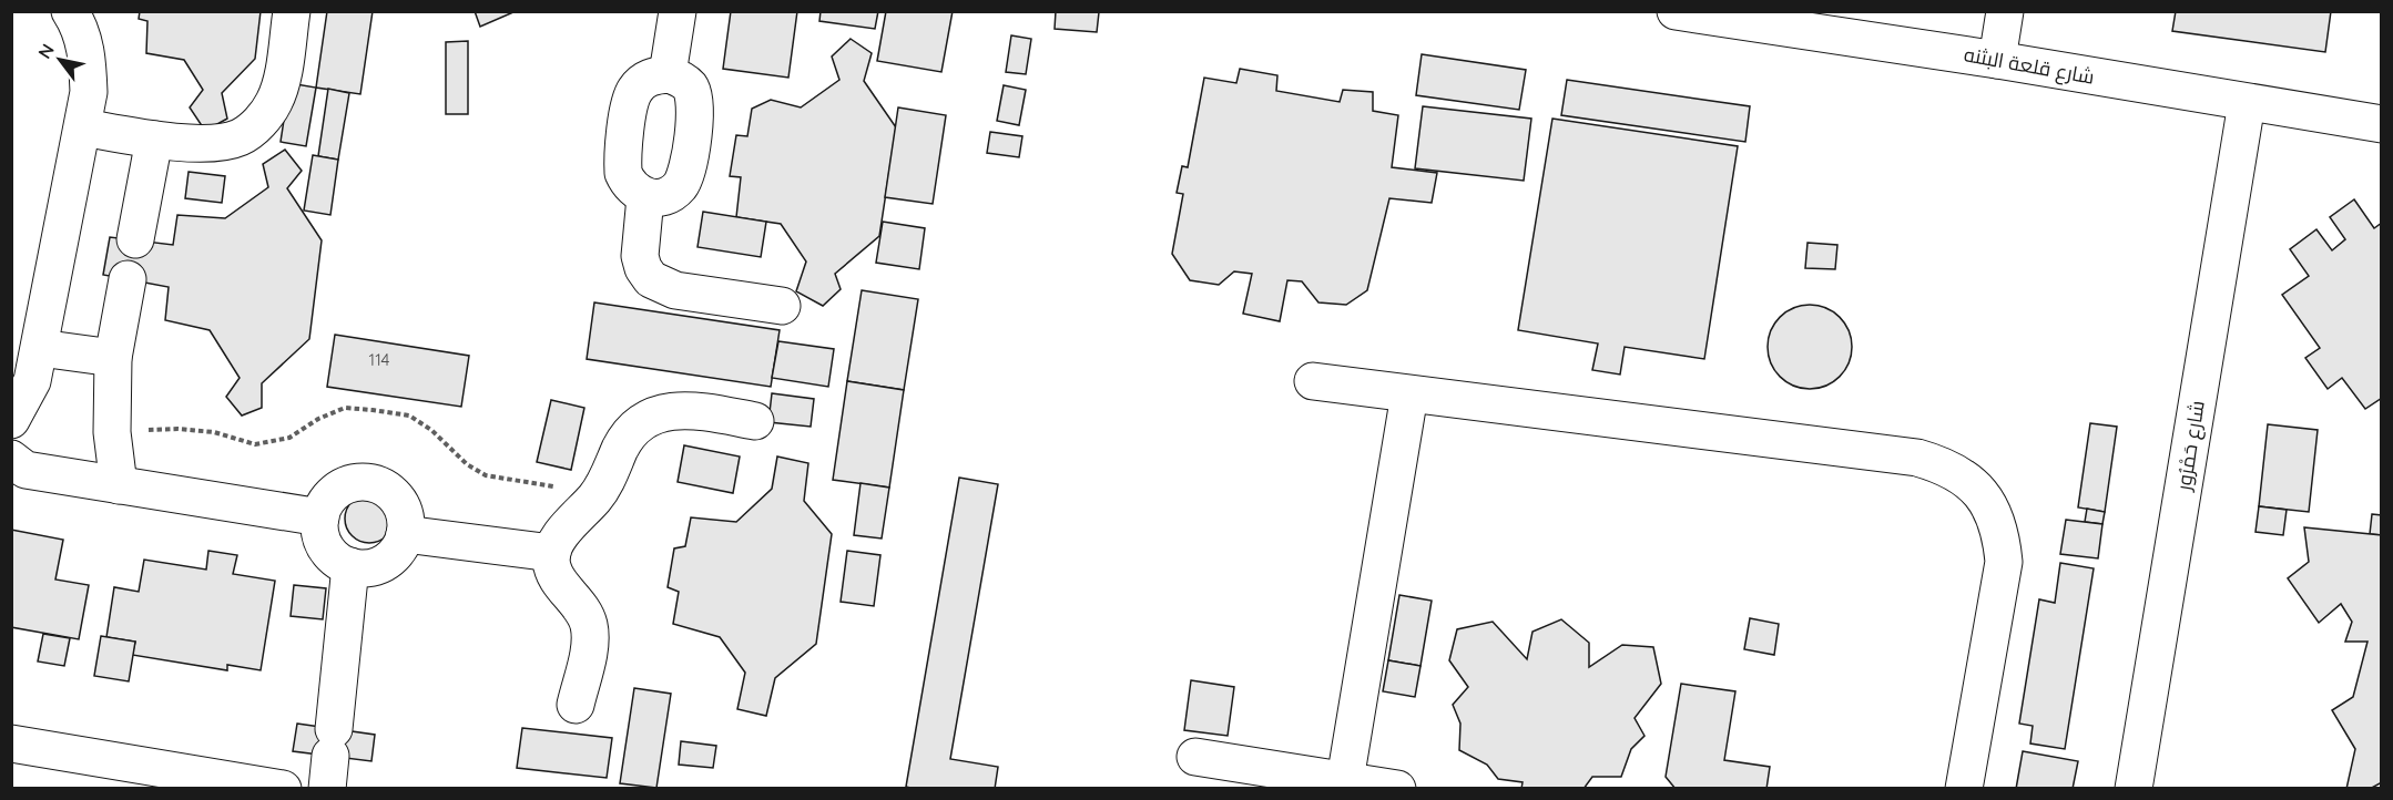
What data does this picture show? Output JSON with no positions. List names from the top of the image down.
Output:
{
  "streets": {
    "street": ["شارع قلعة البثنه", "شارع حَمْرُور"]
  },
  "crossings": [
    ["شارع قلعة البثنه", "شارع حَمْرُور"]
  ],
  "house_numbers": ["114"],
  "north": "top left"
}
